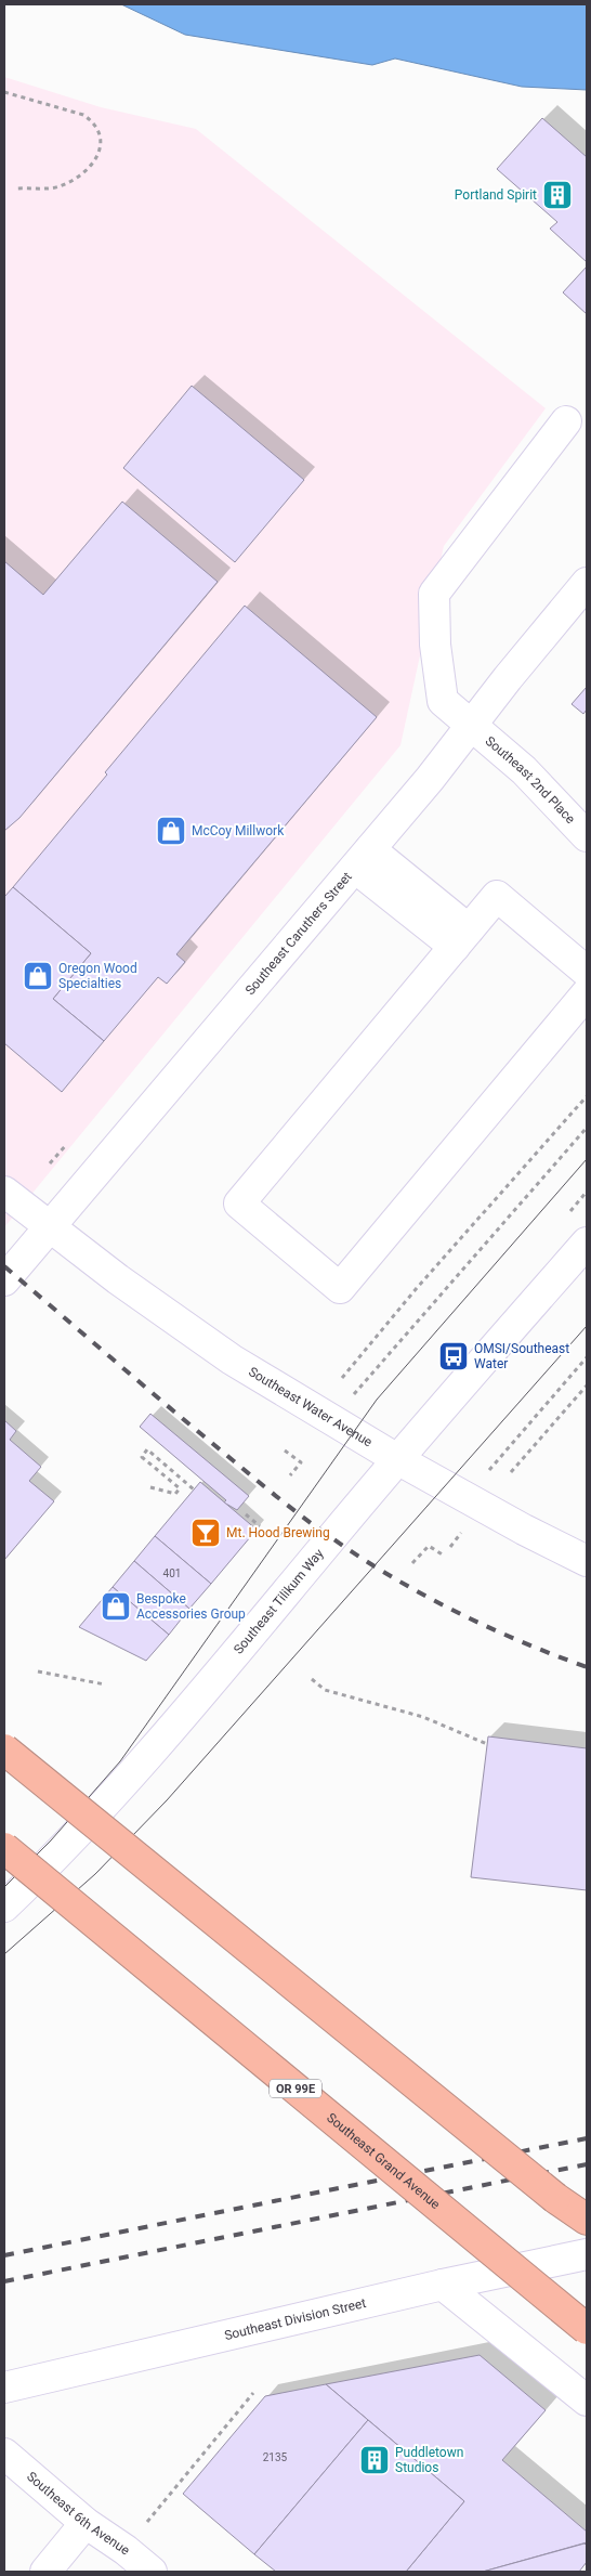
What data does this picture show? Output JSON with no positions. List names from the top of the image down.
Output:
{
  "streets": {
    "highway": ["OR 99E", "Southeast Grand Avenue"],
    "street": [
      "Southeast 2nd Place",
      "Southeast Caruthers Street",
      "Southeast Water Avenue",
      "Southeast Tilikum Way",
      "Southeast Division Street",
      "Southeast 6th Avenue"
    ]
  },
  "crossings": [
    ["Southeast 2nd Place", "Southeast Caruthers Street"],
    ["Southeast Caruthers Street", "Southeast Water Avenue"],
    ["Southeast Water Avenue", "Southeast Tilikum Way"]
  ],
  "places": {
    "building": ["Portland Spirit", "Puddletown Studios"],
    "shop": ["McCoy Millwork", "Oregon Wood Specialties", "Bespoke Accessories Group"],
    "bus stop": ["OMSI/Southeast Water"],
    "bar": ["Mt. Hood Brewing"]
  },
  "house_numbers": ["401", "2135"]
}
